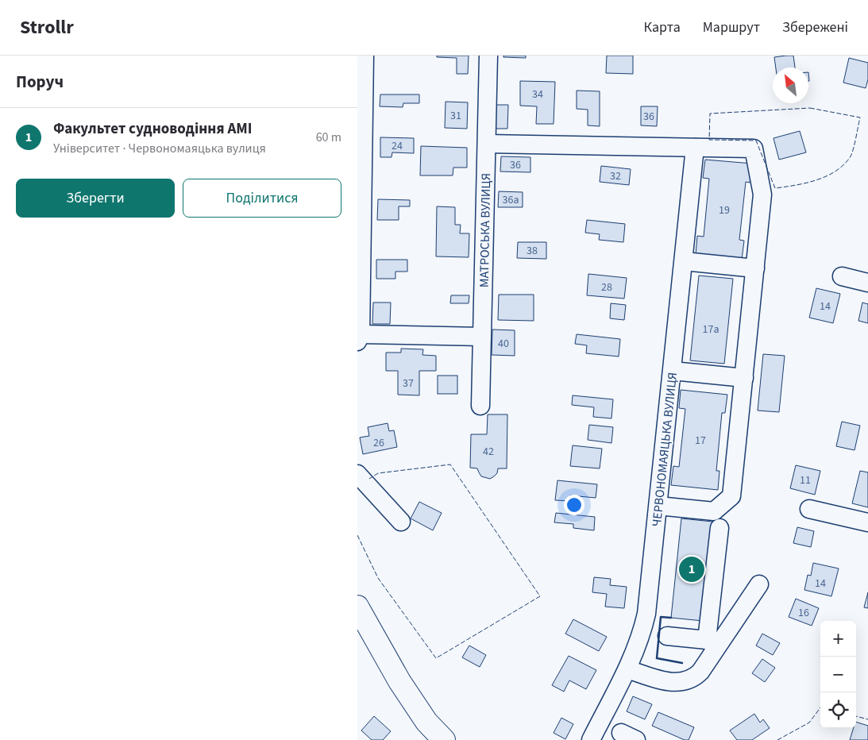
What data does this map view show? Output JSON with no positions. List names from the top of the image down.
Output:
{
  "streets": {
    "street": ["МАТРОСЬКА ВУЛИЦЯ", "ЧЕРВОНОМАЯЦЬКА ВУЛИЦЯ"]
  },
  "house_numbers": [
    "34",
    "31",
    "36",
    "24",
    "36",
    "32",
    "36а",
    "19",
    "38",
    "28",
    "14",
    "17а",
    "40",
    "37",
    "17",
    "26",
    "42",
    "11",
    "14",
    "16"
  ],
  "north": "top left",
  "page": {
    "header": "Strollr",
    "nav": ["Карта", "Маршрут", "Збережені"],
    "heading": "Поруч",
    "list": [
      {
        "mark": "1",
        "name": "Факультет судноводіння АМІ",
        "note": "Університет · Червономаяцька вулиця",
        "value": "60 m"
      }
    ],
    "buttons": ["Зберегти", "Поділитися"],
    "pins": "1",
    "map_buttons": ["+", "−"]
  }
}
